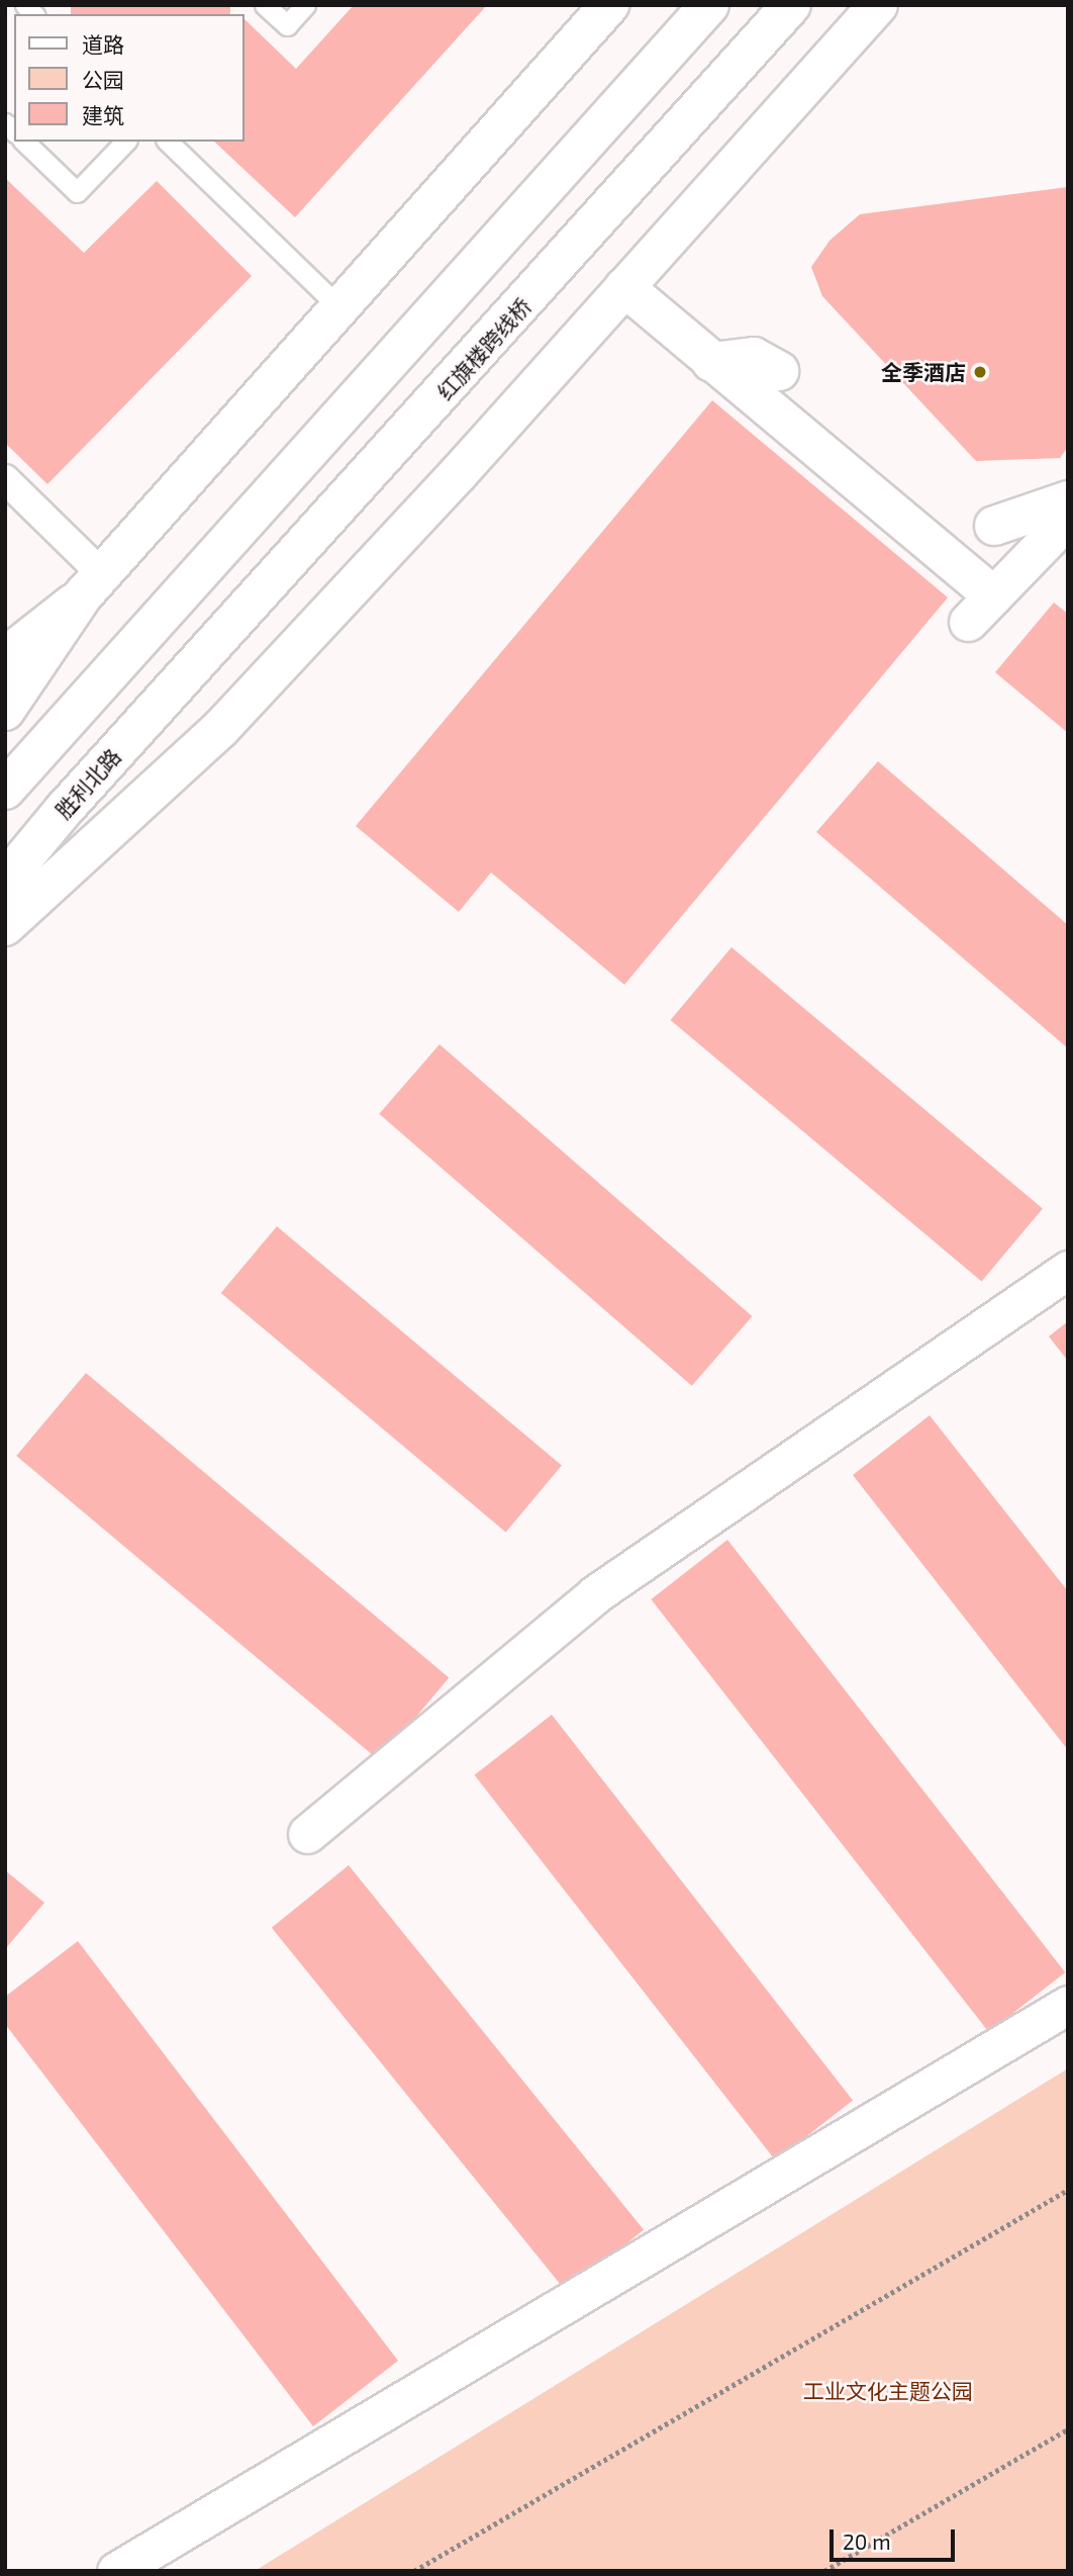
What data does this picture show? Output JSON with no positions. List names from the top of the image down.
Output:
{
  "streets": {
    "main road": ["红旗楼跨线桥", "胜利北路"]
  },
  "crossings": [
    ["红旗楼跨线桥", "胜利北路"]
  ],
  "parks": ["工业文化主题公园"],
  "places": ["全季酒店"],
  "legend": ["道路", "公园", "建筑"],
  "scale_bar": "20 m"
}
